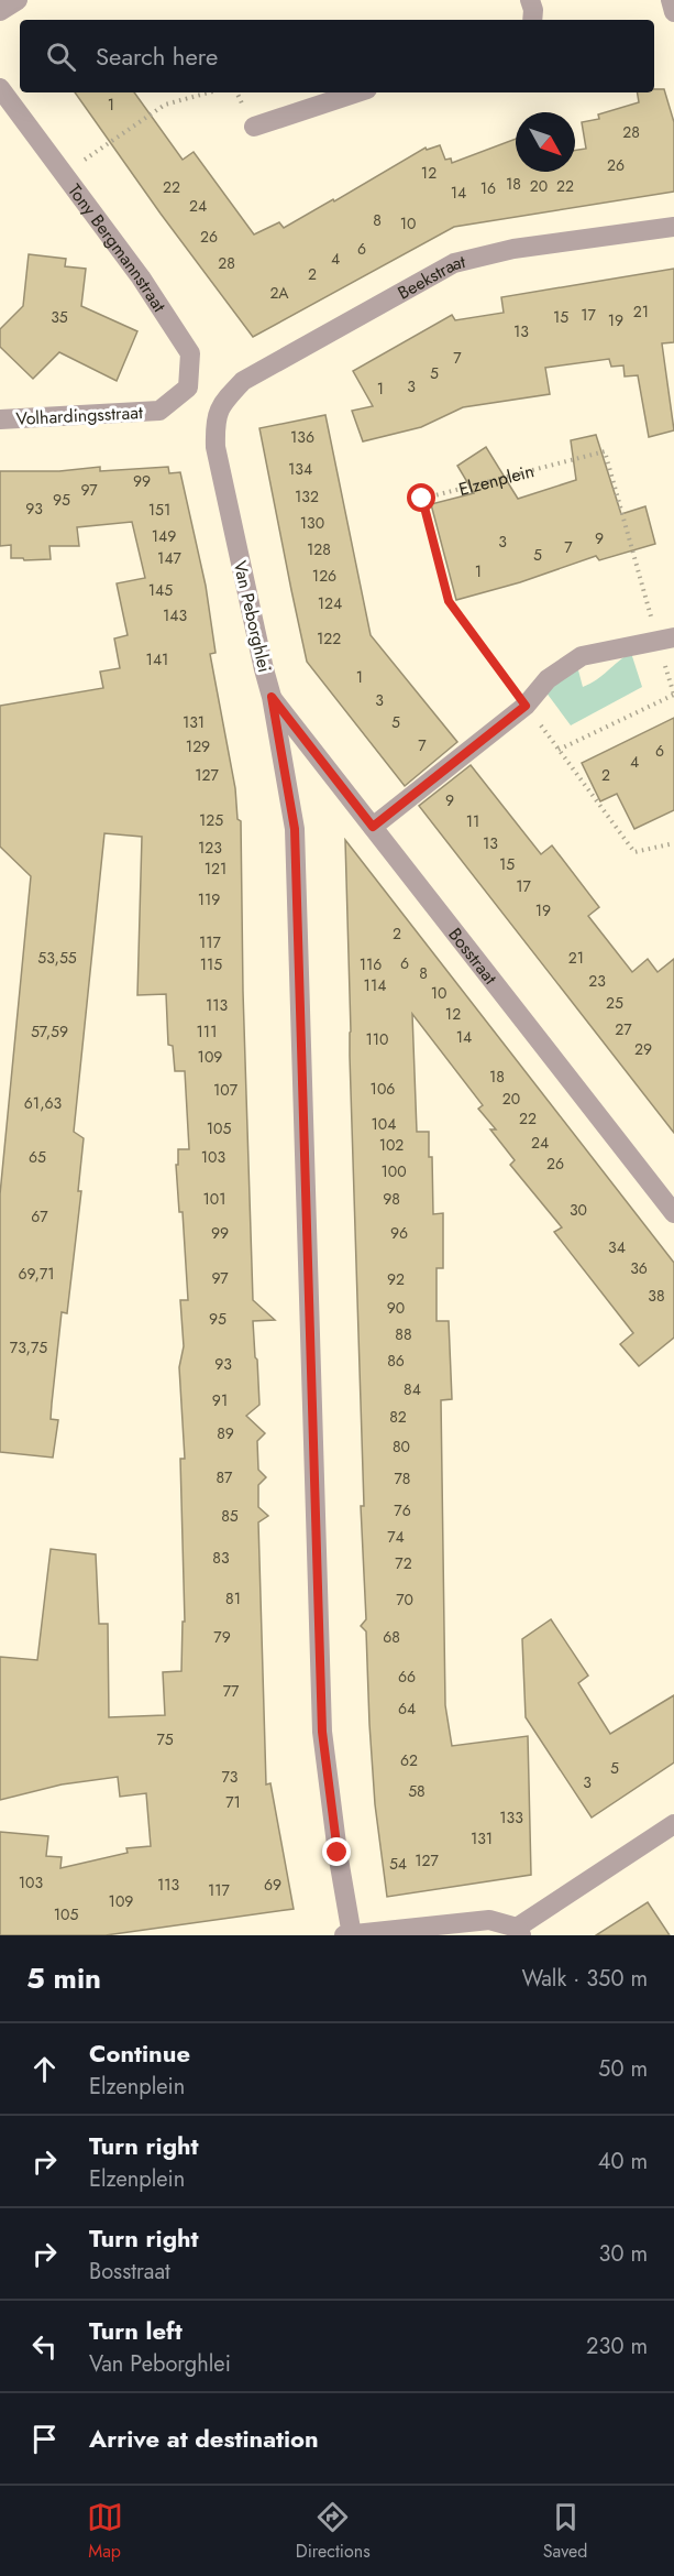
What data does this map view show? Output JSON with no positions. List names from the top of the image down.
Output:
{
  "streets": {
    "street": [
      "Tony Bergmannstraat",
      "Beekstraat",
      "Volhardingsstraat",
      "Van Peborghlei",
      "Bosstraat"
    ],
    "path": ["Elzenplein"]
  },
  "crossings": [
    ["Tony Bergmannstraat", "Volhardingsstraat"],
    ["Beekstraat", "Van Peborghlei"],
    ["Van Peborghlei", "Bosstraat"]
  ],
  "house_numbers": [
    "1",
    "28",
    "26",
    "12",
    "18",
    "20",
    "22",
    "22",
    "16",
    "14",
    "24",
    "8",
    "10",
    "26",
    "6",
    "4",
    "28",
    "2",
    "2A",
    "21",
    "17",
    "35",
    "15",
    "19",
    "13",
    "7",
    "5",
    "3",
    "1",
    "136",
    "134",
    "99",
    "97",
    "132",
    "95",
    "93",
    "151",
    "130",
    "149",
    "9",
    "3",
    "7",
    "128",
    "5",
    "147",
    "1",
    "126",
    "145",
    "124",
    "143",
    "122",
    "141",
    "1",
    "3",
    "131",
    "5",
    "7",
    "129",
    "6",
    "4",
    "127",
    "2",
    "9",
    "125",
    "11",
    "13",
    "123",
    "15",
    "121",
    "17",
    "119",
    "19",
    "2",
    "117",
    "53,55",
    "21",
    "6",
    "115",
    "116",
    "8",
    "23",
    "114",
    "10",
    "25",
    "113",
    "12",
    "27",
    "57,59",
    "111",
    "14",
    "110",
    "29",
    "109",
    "18",
    "106",
    "107",
    "20",
    "61,63",
    "22",
    "104",
    "105",
    "24",
    "102",
    "65",
    "103",
    "26",
    "100",
    "101",
    "98",
    "30",
    "67",
    "99",
    "96",
    "34",
    "36",
    "69,71",
    "97",
    "92",
    "38",
    "90",
    "95",
    "88",
    "73,75",
    "86",
    "93",
    "84",
    "91",
    "82",
    "89",
    "80",
    "87",
    "78",
    "76",
    "85",
    "74",
    "83",
    "72",
    "81",
    "70",
    "79",
    "68",
    "66",
    "77",
    "64",
    "75",
    "62",
    "5",
    "73",
    "3",
    "58",
    "71",
    "133",
    "131",
    "127",
    "54",
    "103",
    "113",
    "69",
    "117",
    "109",
    "105"
  ],
  "north": "bottom right",
  "page": {
    "search": "Search here",
    "heading": ["5 min", "Walk · 350 m"],
    "list": [
      ["Continue", "Elzenplein", "50 m"],
      ["Turn right", "Elzenplein", "40 m"],
      ["Turn right", "Bosstraat", "30 m"],
      ["Turn left", "Van Peborghlei", "230 m"],
      "Arrive at destination"
    ],
    "nav": ["Map", "Directions", "Saved"]
  }
}
